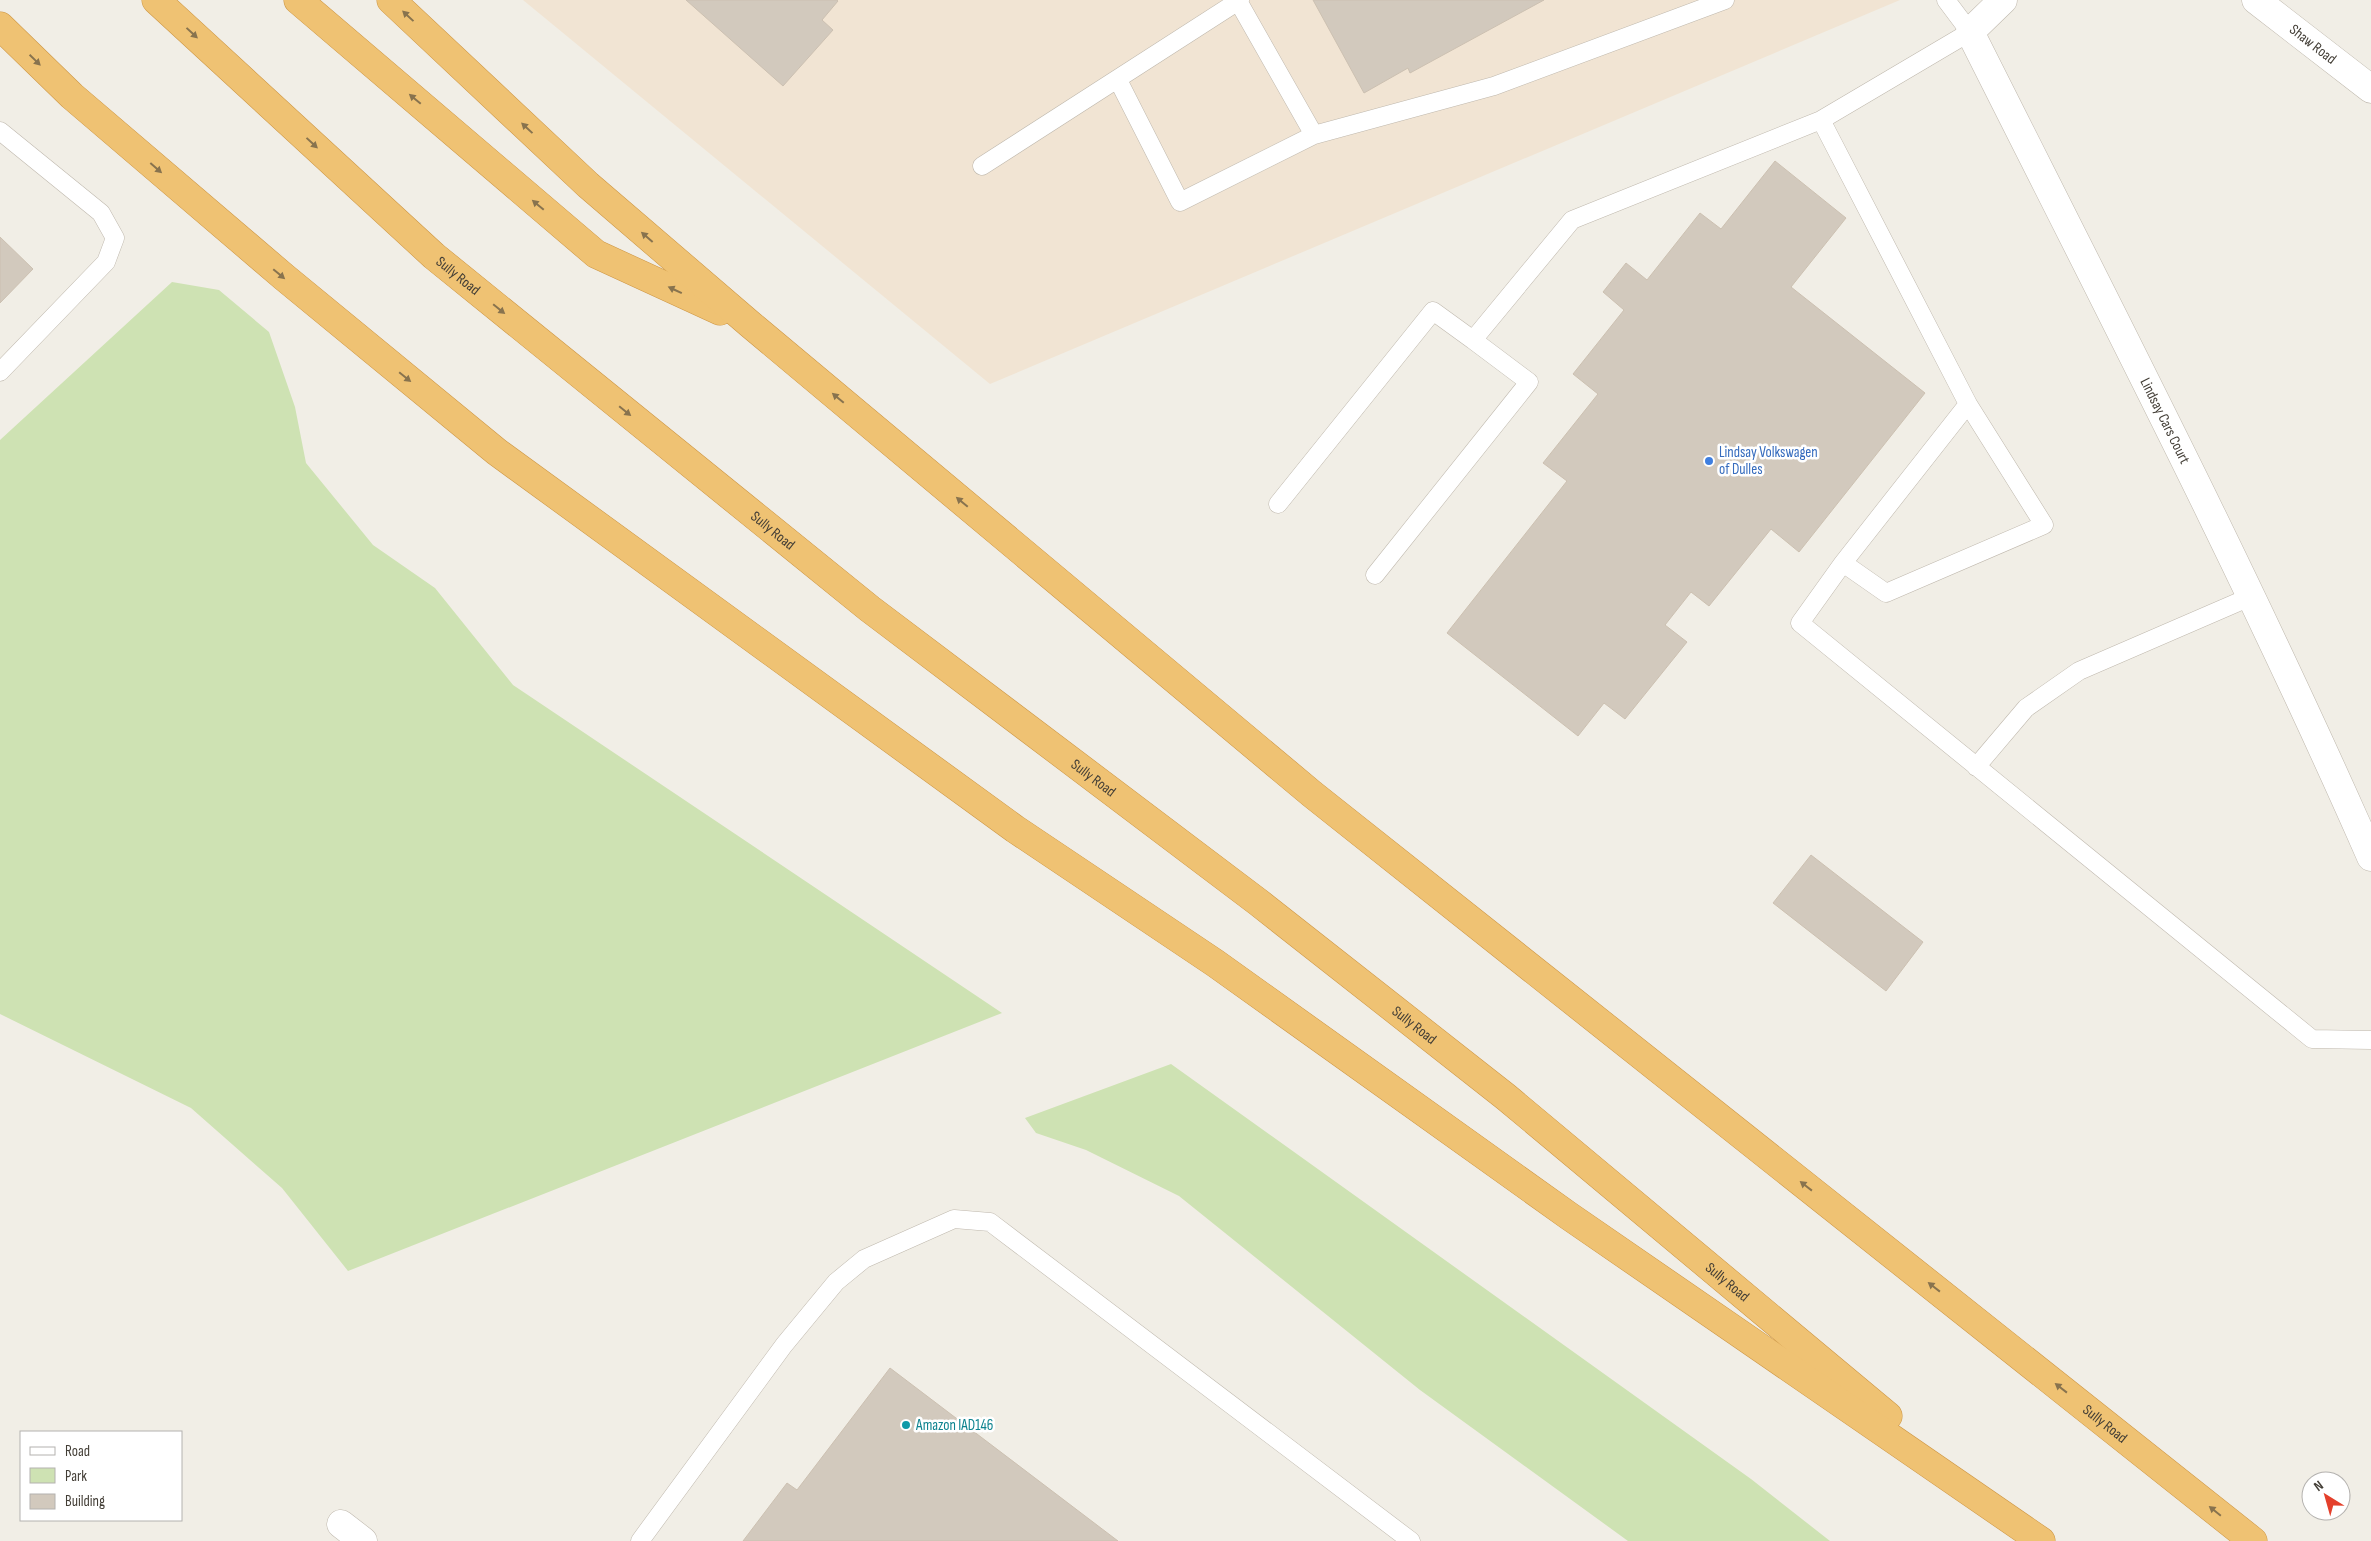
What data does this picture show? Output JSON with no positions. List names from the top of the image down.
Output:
{
  "streets": {
    "highway": ["Sully Road"],
    "street": ["Shaw Road", "Lindsay Cars Court"]
  },
  "places": ["Lindsay Volkswagen of Dulles", "Amazon IAD146"],
  "legend": ["Road", "Park", "Building"],
  "north": "top left"
}
